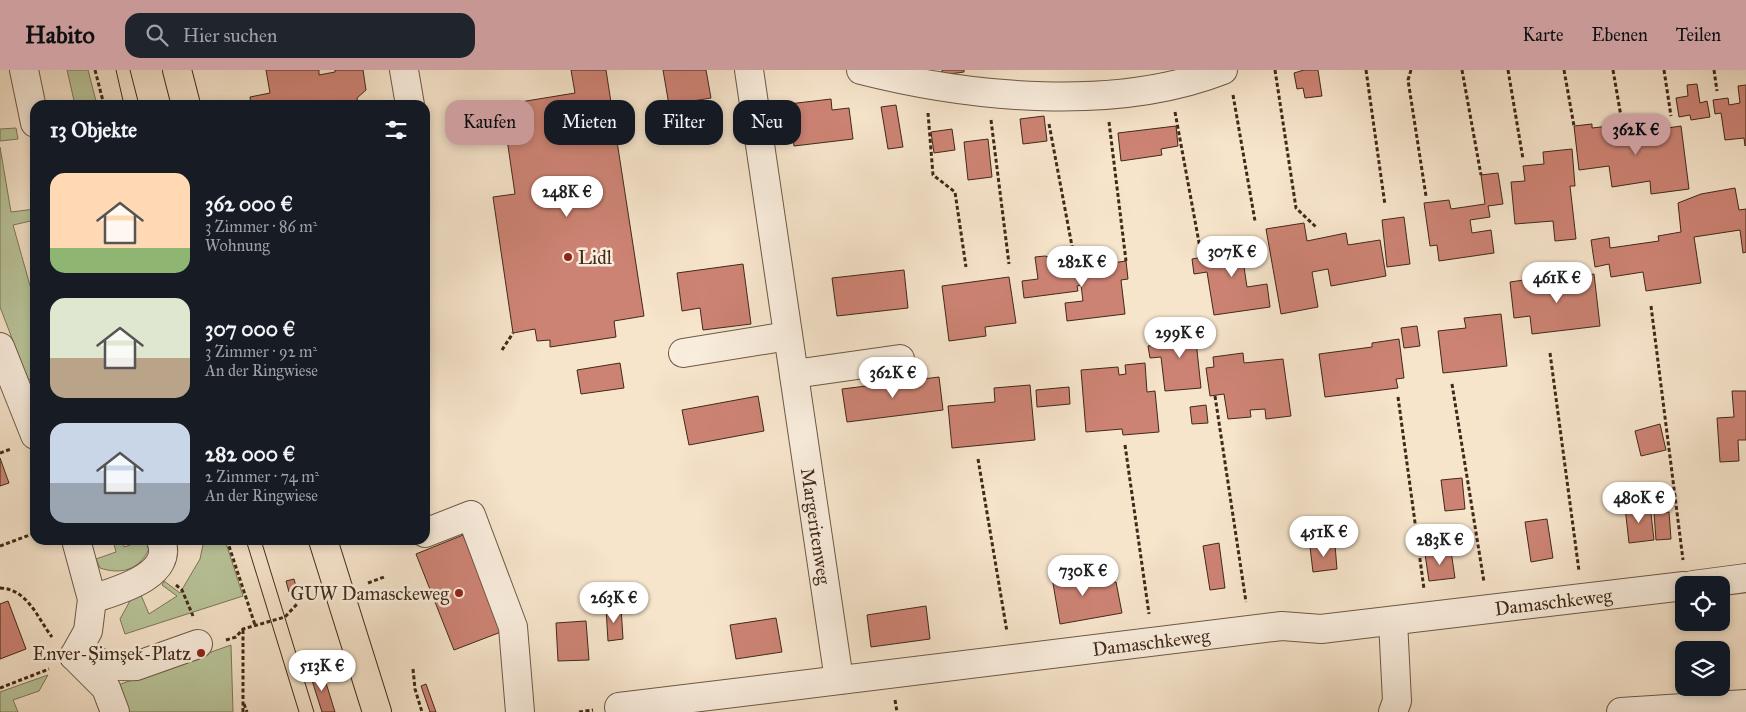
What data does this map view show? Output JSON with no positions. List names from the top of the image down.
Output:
{
  "streets": {
    "street": ["Margeritenweg", "Damaschkeweg"]
  },
  "crossings": [
    ["Margeritenweg", "Damaschkeweg"]
  ],
  "places": ["Lidl", "GUW Damasckeweg", "Enver-Şimşek-Platz"],
  "page": {
    "header": "Habito",
    "search": "Hier suchen",
    "nav": ["Karte", "Ebenen", "Teilen"],
    "chip": [
      "Kaufen",
      "Mieten",
      "Filter",
      "Neu"
    ],
    "heading": "13 Objekte",
    "price": [
      "362K €",
      "248K €",
      "307K €",
      "282K €",
      "461K €",
      "299K €",
      "362K €",
      "480K €",
      "451K €",
      "283K €",
      "730K €",
      "263K €",
      "513K €"
    ],
    "list": [
      {
        "name": "362 000 €",
        "note": "3 Zimmer · 86 m² · Wohnung"
      },
      {
        "name": "307 000 €",
        "note": "3 Zimmer · 92 m² · An der Ringwiese"
      },
      {
        "name": "282 000 €",
        "note": "2 Zimmer · 74 m² · An der Ringwiese"
      }
    ]
  }
}
